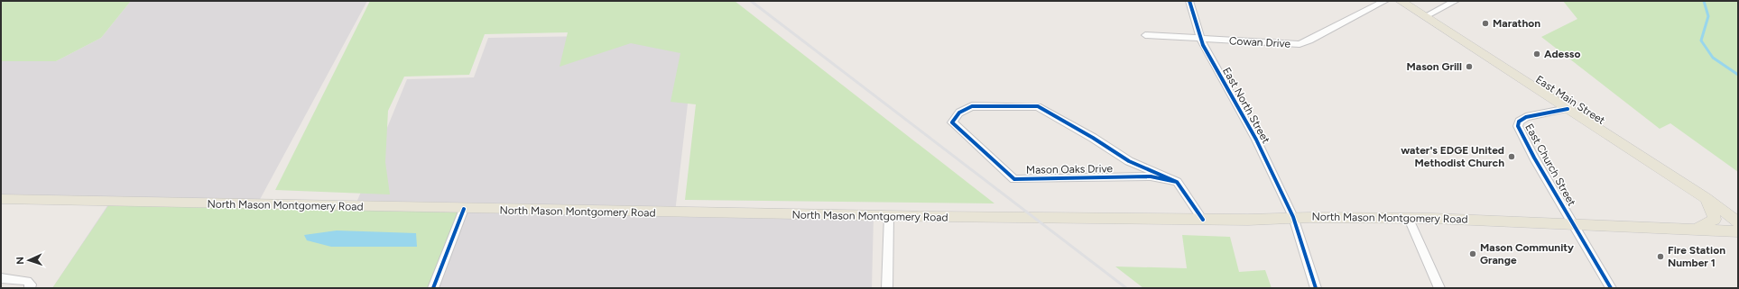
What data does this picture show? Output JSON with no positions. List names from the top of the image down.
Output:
{
  "streets": {
    "main road": ["East Main Street", "North Mason Montgomery Road"],
    "street": [
      "Cowan Drive",
      "East North Street",
      "East Church Street",
      "Mason Oaks Drive"
    ]
  },
  "crossings": [
    ["Cowan Drive", "East North Street"],
    ["East Main Street", "East Church Street"],
    ["East North Street", "North Mason Montgomery Road"],
    ["East Church Street", "North Mason Montgomery Road"]
  ],
  "places": [
    "Marathon",
    "Adesso",
    "Mason Grill",
    "water's EDGE United Methodist Church",
    "Mason Community Grange",
    "Fire Station Number 1"
  ],
  "north": "left"
}
